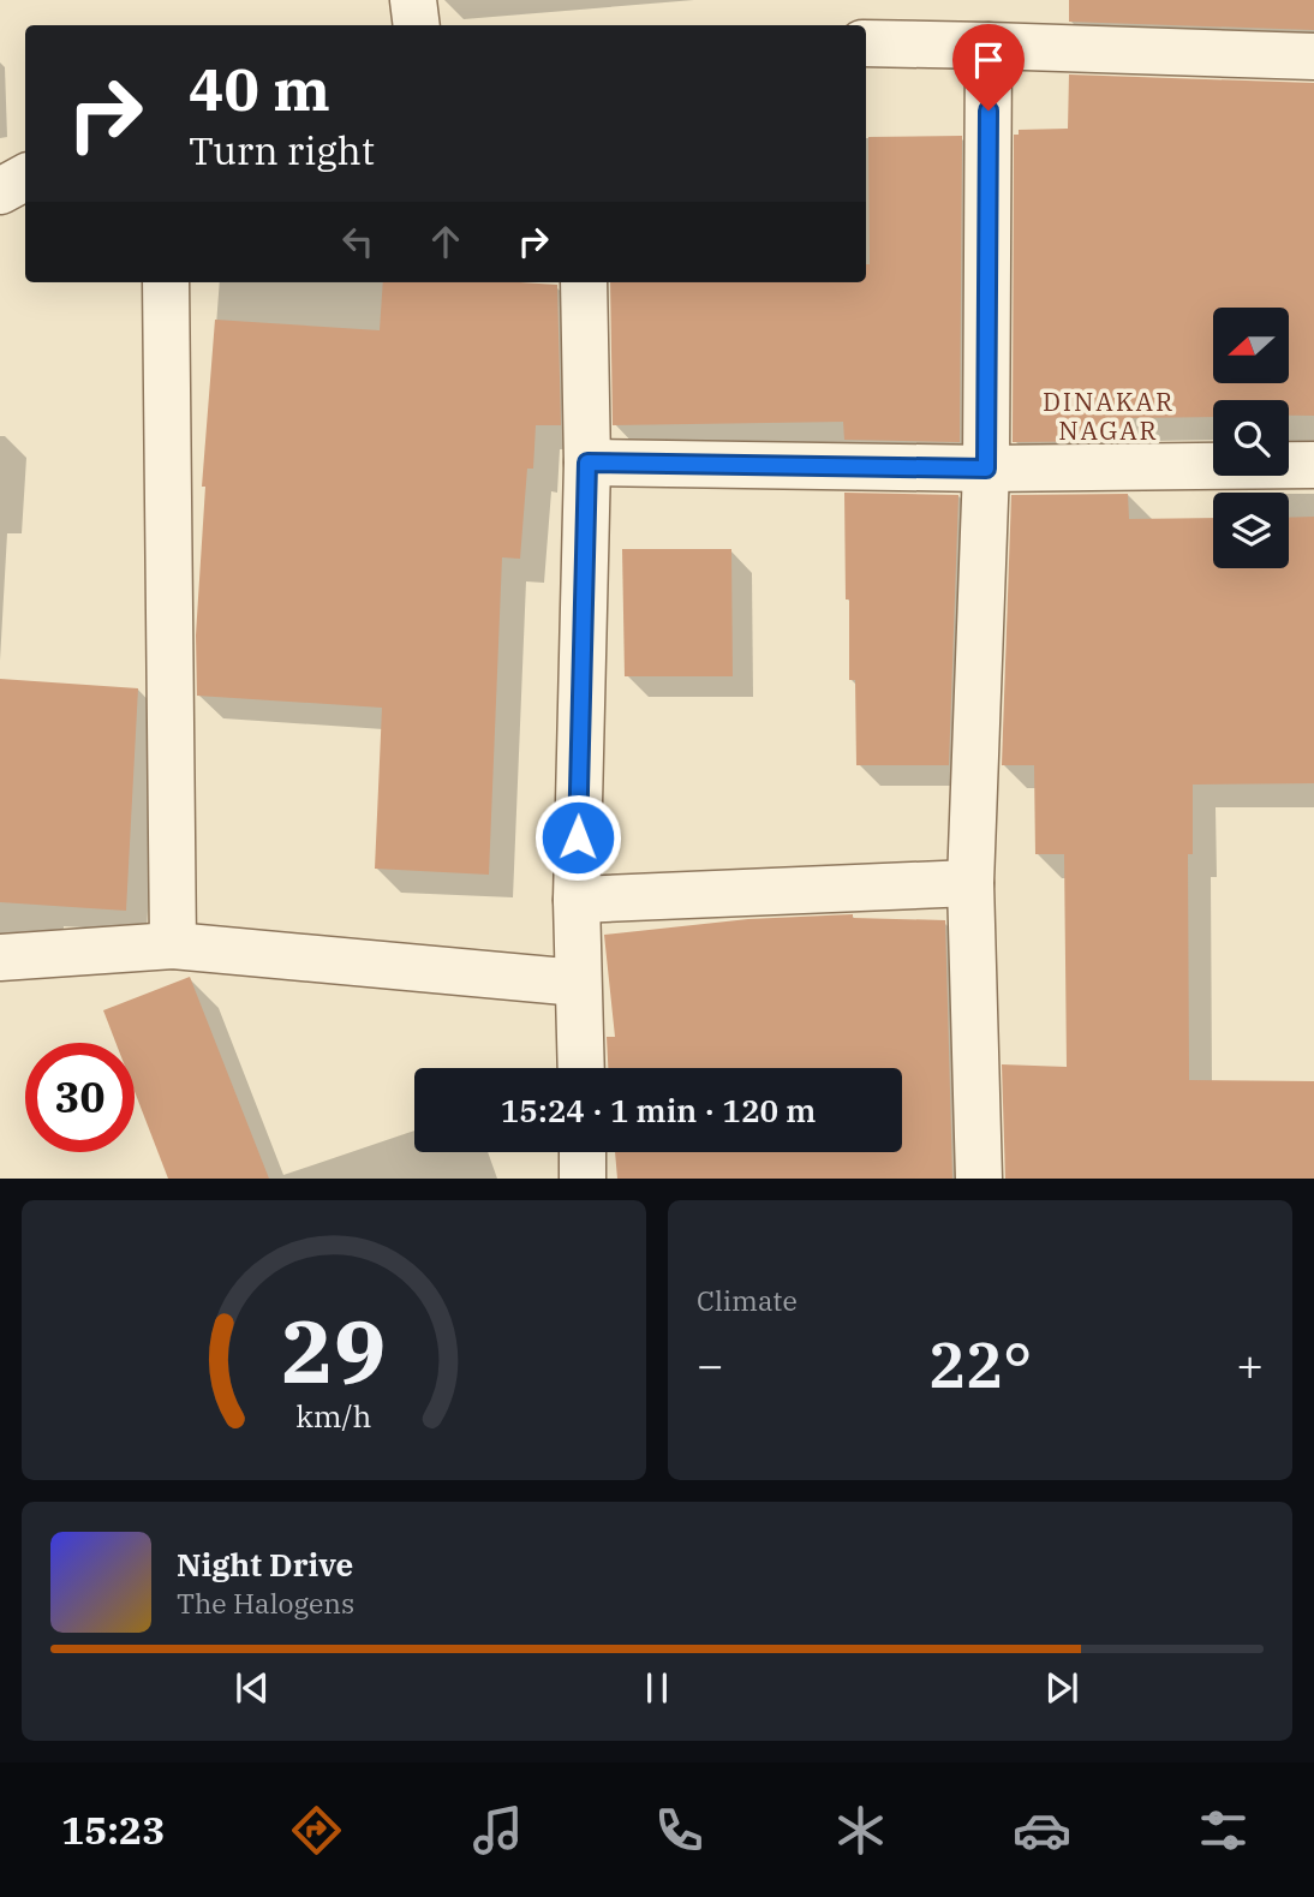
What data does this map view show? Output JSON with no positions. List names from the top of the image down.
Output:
{
  "districts": ["DINAKAR NAGAR"],
  "north": "left",
  "page": {
    "turn": ["40 m", "Turn right"],
    "limit": "30",
    "trip": "15:24 · 1 min · 120 m",
    "tile": "Climate",
    "heat": ["−", "22°", "+"],
    "song": ["Night Drive", "The Halogens"],
    "tabs": "15:23",
    "gauge": ["29", "km/h"]
  }
}
